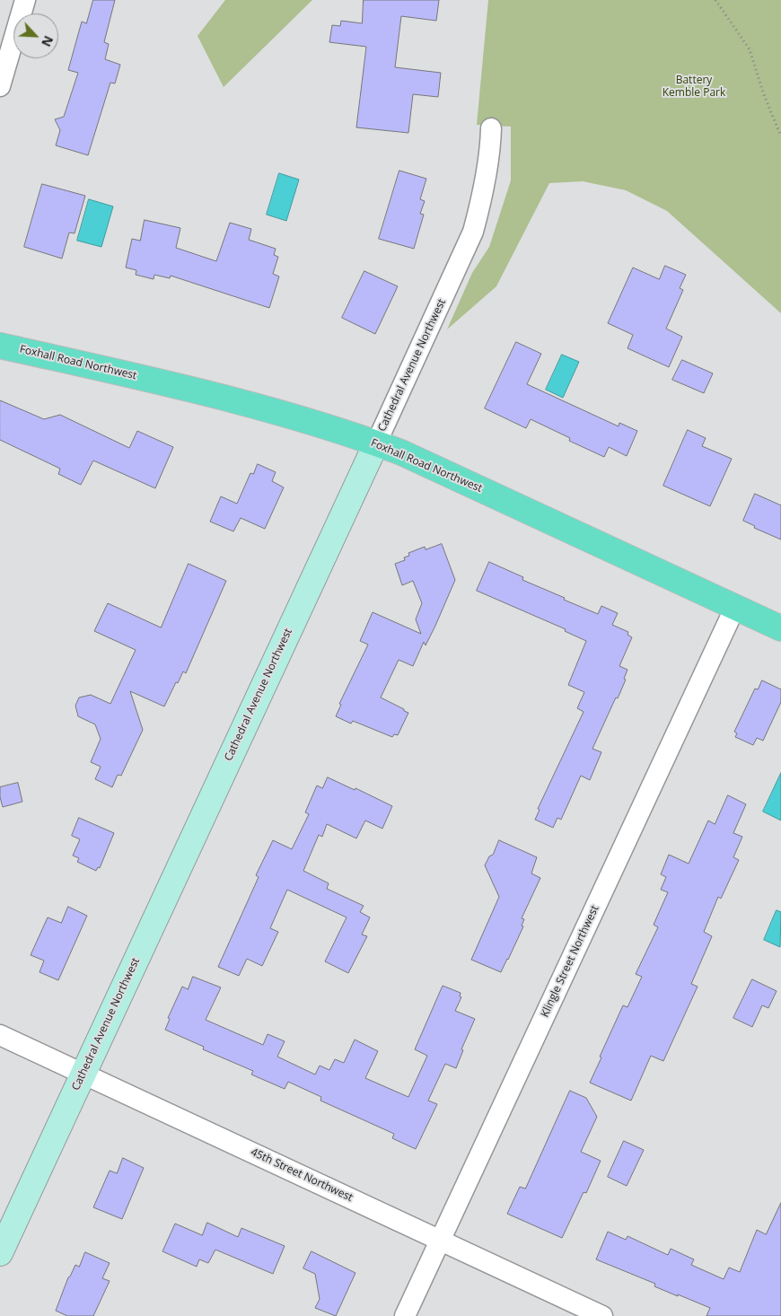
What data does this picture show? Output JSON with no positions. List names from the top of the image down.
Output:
{
  "streets": {
    "main road": ["Foxhall Road Northwest"],
    "street": ["Cathedral Avenue Northwest", "Klingle Street Northwest", "45th Street Northwest"]
  },
  "crossings": [
    ["Foxhall Road Northwest", "Cathedral Avenue Northwest"],
    ["Foxhall Road Northwest", "Klingle Street Northwest"],
    ["Cathedral Avenue Northwest", "45th Street Northwest"],
    ["Klingle Street Northwest", "45th Street Northwest"]
  ],
  "parks": ["Battery Kemble Park"],
  "north": "bottom right"
}
